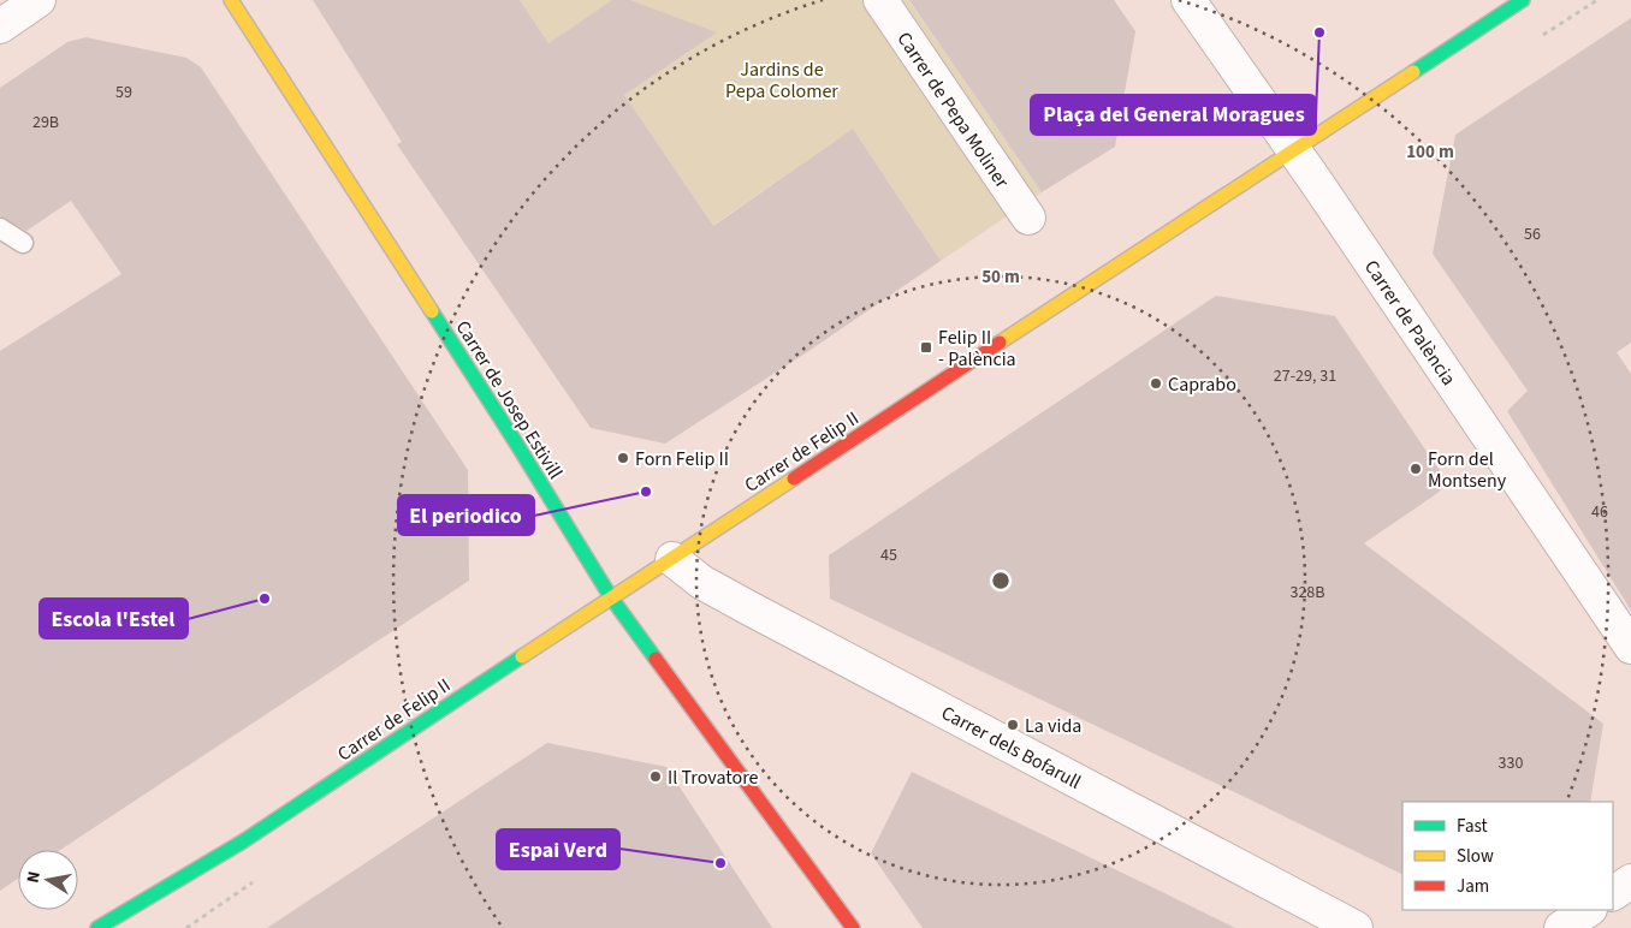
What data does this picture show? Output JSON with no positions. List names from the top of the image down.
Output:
{
  "streets": {
    "main road": ["Carrer de Josep Estivill", "Carrer de Felip II"],
    "street": ["Carrer de Pepa Moliner", "Carrer de Palència", "Carrer dels Bofarull"]
  },
  "crossings": [
    ["Carrer de Palència", "Carrer de Felip II"],
    ["Carrer de Josep Estivill", "Carrer de Felip II"],
    ["Carrer de Felip II", "Carrer dels Bofarull"]
  ],
  "parks": ["Jardins de Pepa Colomer"],
  "places": {
    "other": [
      "Plaça del General Moragues",
      "Caprabo",
      "Forn Felip II",
      "Forn del Montseny",
      "El periodico",
      "Escola l'Estel",
      "La vida",
      "Il Trovatore",
      "Espai Verd"
    ],
    "transit": ["Felip II - Palència"]
  },
  "house_numbers": [
    "59",
    "29B",
    "56",
    "27-29, 31",
    "46",
    "45",
    "328B",
    "330"
  ],
  "legend": ["Fast", "Slow", "Jam"],
  "north": "left",
  "rings": ["100 m", "50 m"]
}
